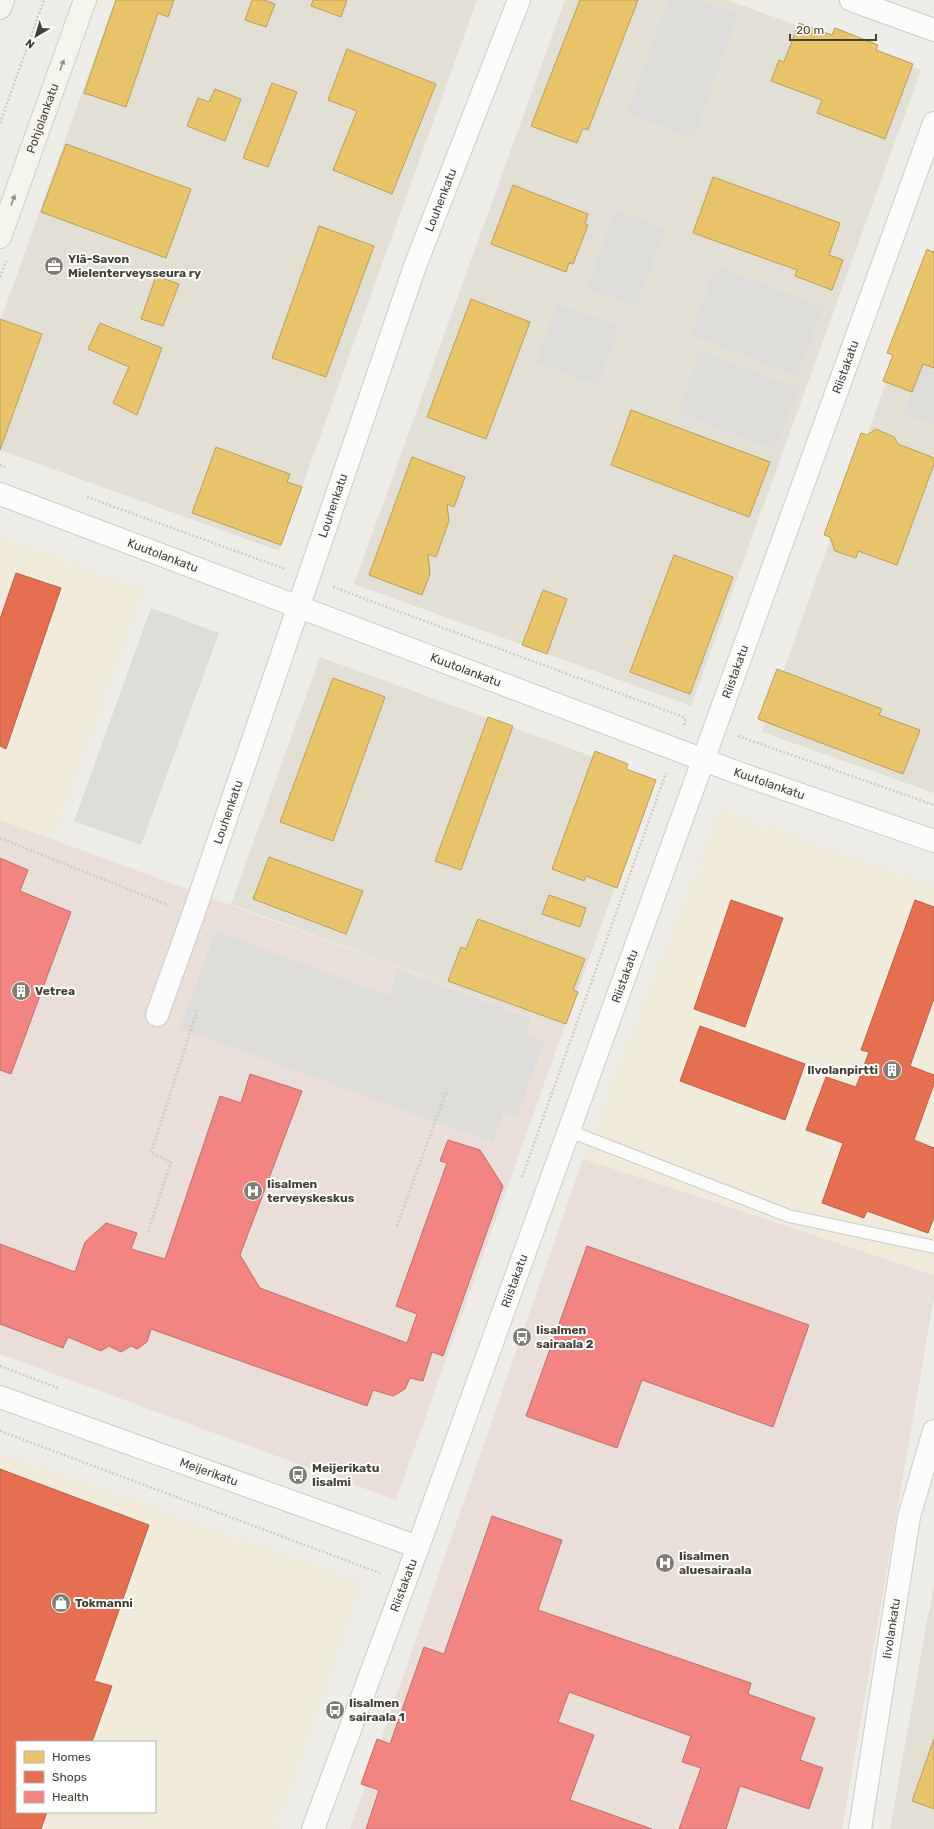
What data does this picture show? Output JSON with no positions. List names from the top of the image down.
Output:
{
  "streets": {
    "main road": ["Pohjolankatu"],
    "street": [
      "Louhenkatu",
      "Riistakatu",
      "Kuutolankatu",
      "Meijerikatu",
      "Iivolankatu"
    ]
  },
  "crossings": [
    ["Louhenkatu", "Kuutolankatu"],
    ["Riistakatu", "Kuutolankatu"],
    ["Riistakatu", "Meijerikatu"]
  ],
  "one_way": ["Pohjolankatu"],
  "places": {
    "office": ["Ylä-Savon Mielenterveysseura ry"],
    "building": ["Vetrea", "Ilvolanpirtti"],
    "hospital": ["Iisalmen terveyskeskus", "Iisalmen aluesairaala"],
    "bus stop": ["Iisalmen sairaala 2", "Meijerikatu Iisalmi", "Iisalmen sairaala 1"],
    "shop": ["Tokmanni"]
  },
  "legend": ["Homes", "Shops", "Health"],
  "scale_bar": "20 m",
  "north": "bottom left"
}
